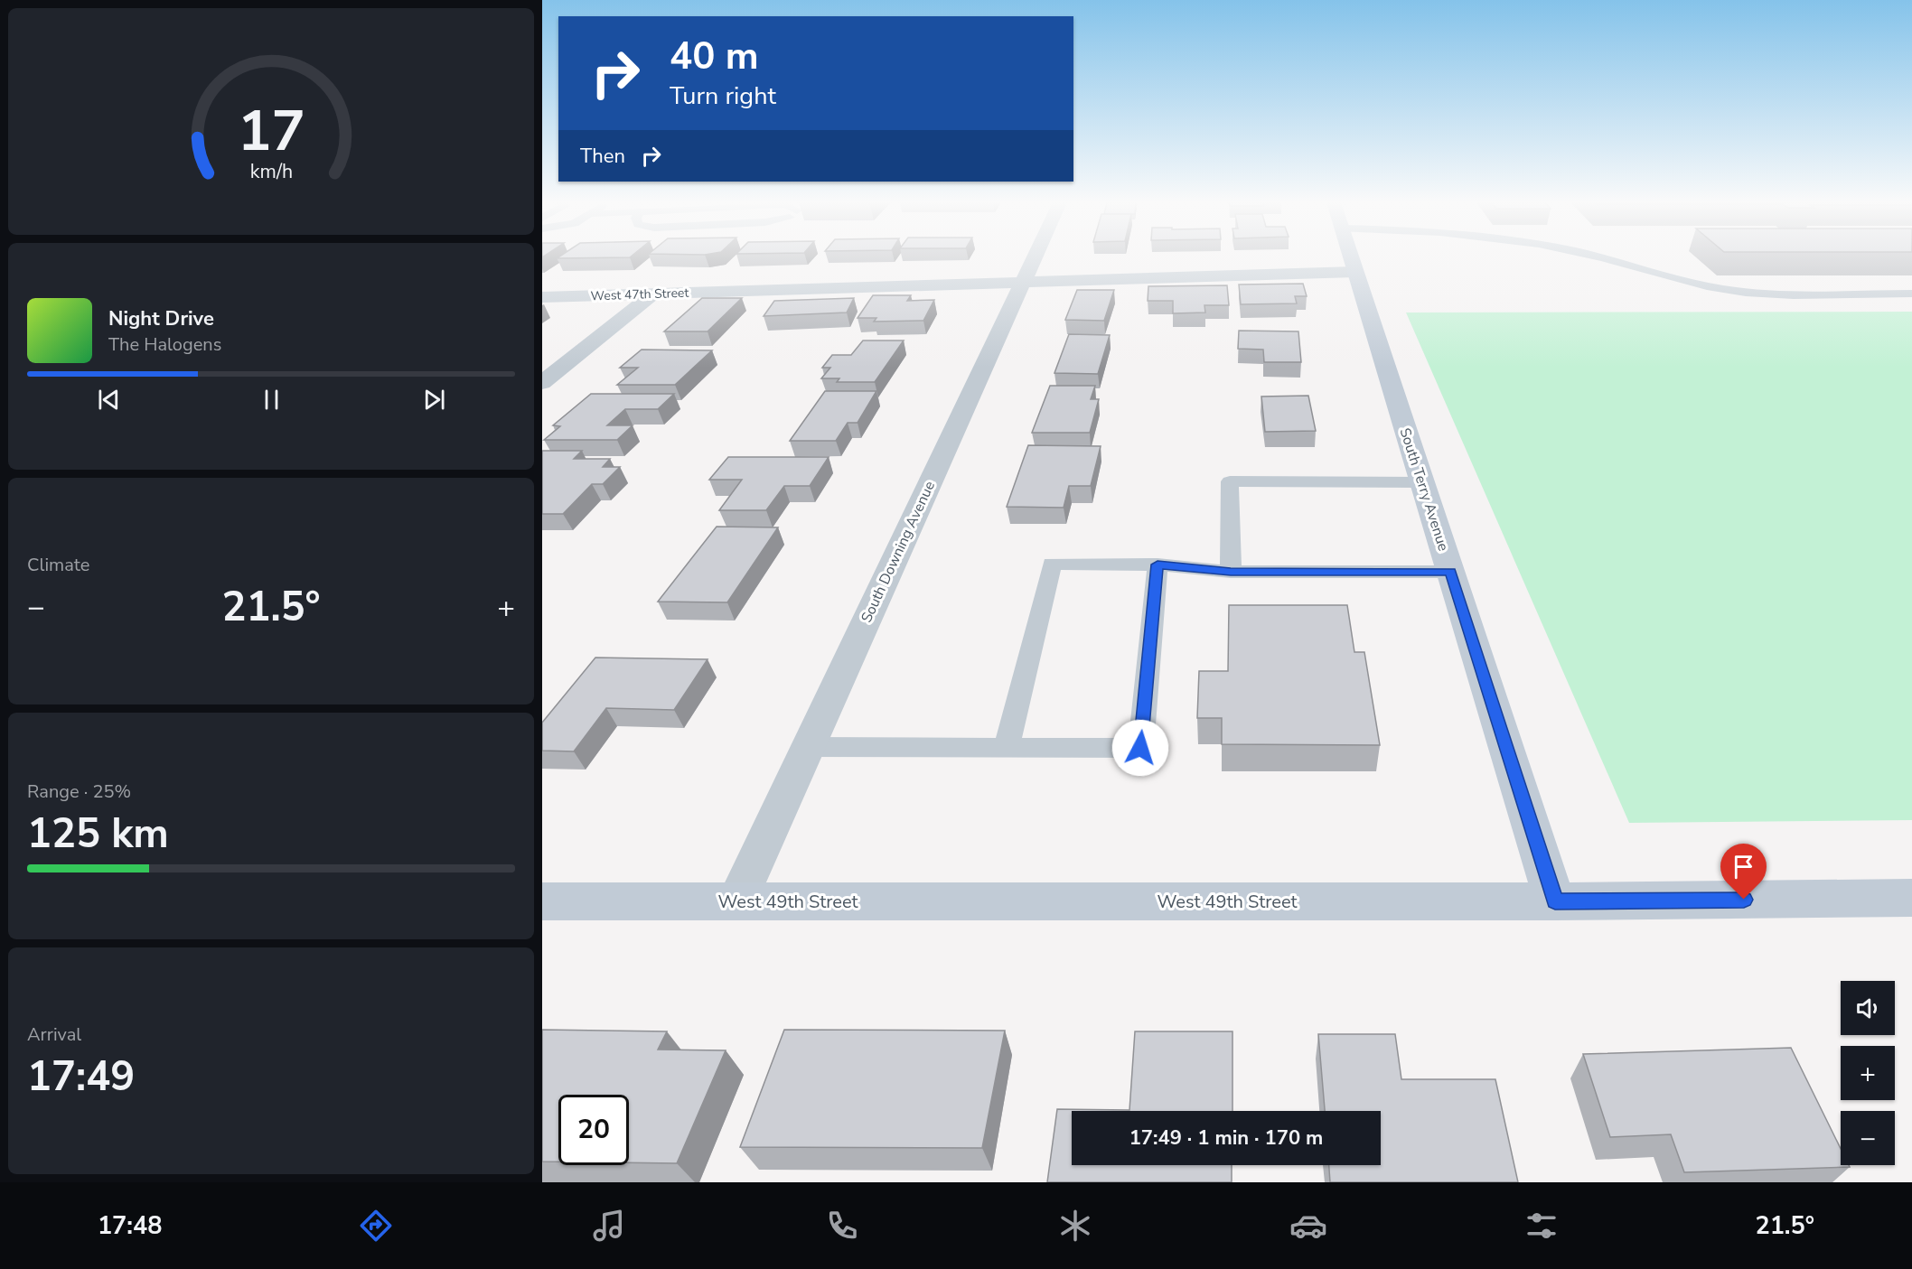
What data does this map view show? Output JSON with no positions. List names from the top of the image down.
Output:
{
  "streets": {
    "street": [
      "West 47th Street",
      "South Terry Avenue",
      "South Downing Avenue",
      "West 49th Street"
    ]
  },
  "crossings": [
    ["West 47th Street", "South Terry Avenue"],
    ["West 47th Street", "South Downing Avenue"],
    ["South Terry Avenue", "West 49th Street"],
    ["South Downing Avenue", "West 49th Street"]
  ],
  "page": {
    "turn": ["40 m", "Turn right"],
    "then": "Then",
    "song": ["Night Drive", "The Halogens"],
    "tile": [
      "Climate",
      ["Range · 25%", "125 km"],
      ["Arrival", "17:49"]
    ],
    "heat": ["−", "21.5°", "+"],
    "map_buttons": ["+", "−"],
    "limit": "20",
    "trip": "17:49 · 1 min · 170 m",
    "tabs": ["17:48", "21.5°"],
    "gauge": ["17", "km/h"]
  }
}
